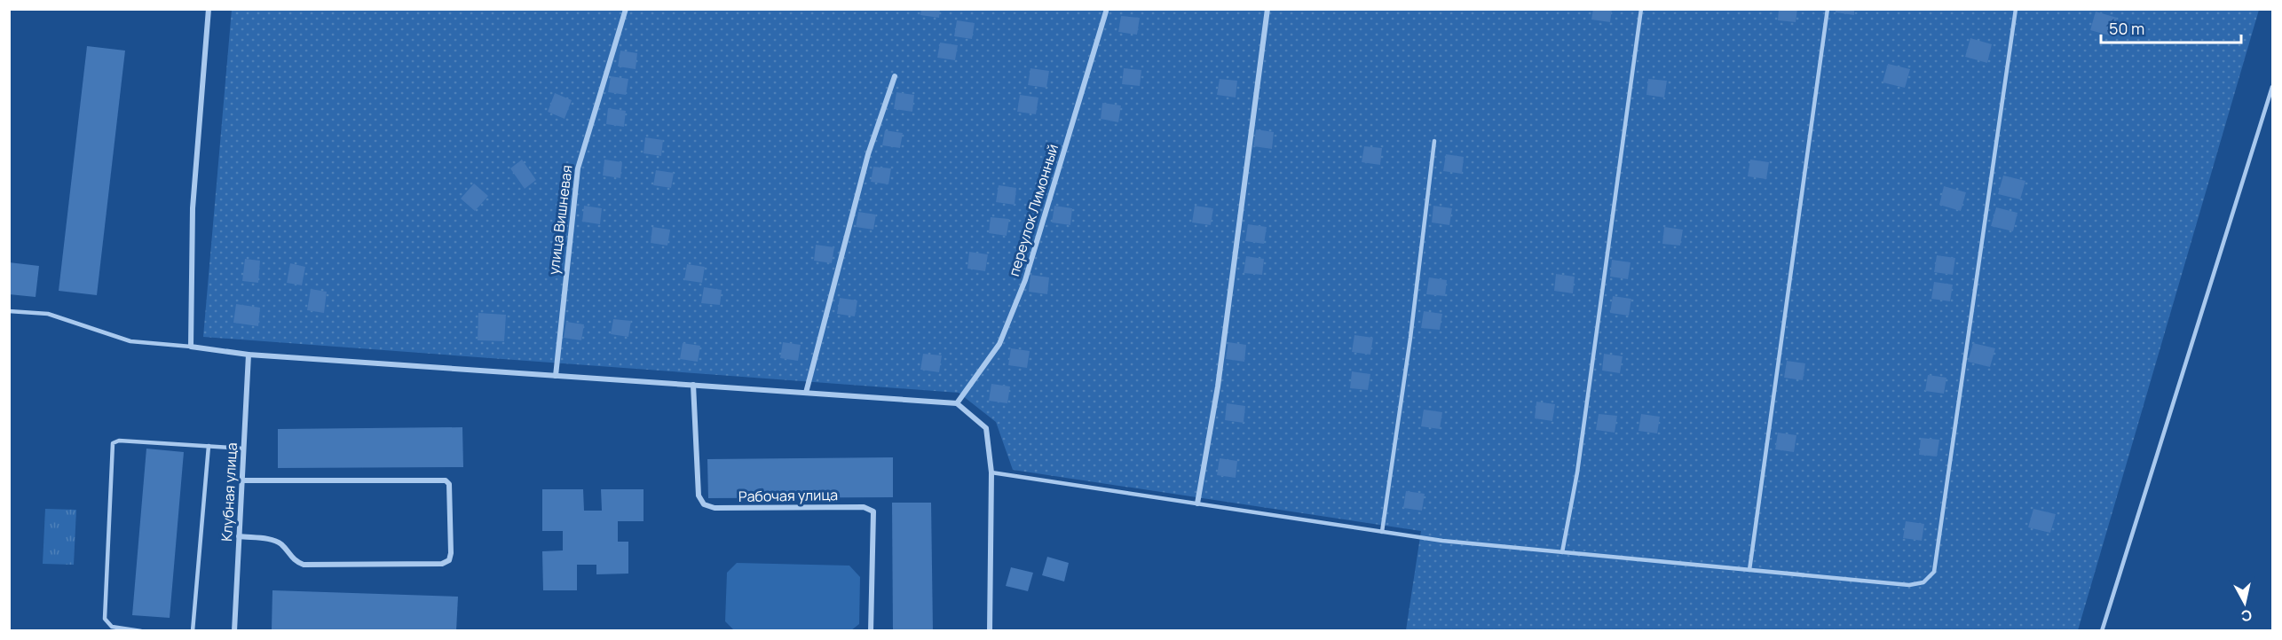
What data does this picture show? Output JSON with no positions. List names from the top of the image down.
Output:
{
  "streets": {
    "street": [
      "переулок Лимонный",
      "улица Вишневая",
      "Клубная улица",
      "Рабочая улица"
    ]
  },
  "scale_bar": "50 m",
  "north": "bottom"
}
